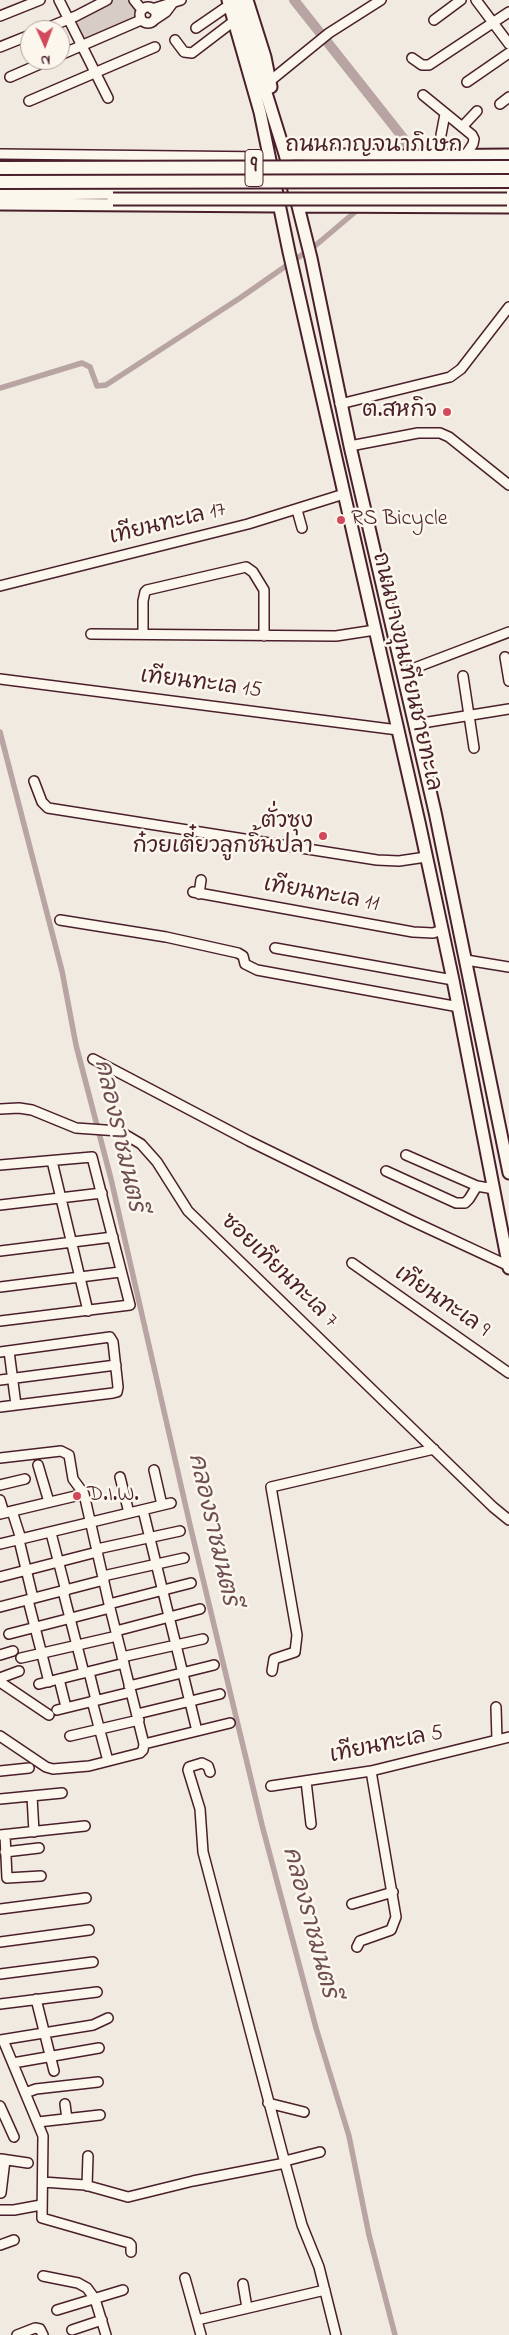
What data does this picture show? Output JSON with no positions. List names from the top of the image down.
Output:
{
  "streets": {
    "highway": ["ถนนกาญจนาภิเษก", "9"],
    "main road": ["ถนนบางขุนเทียนชายทะเล"],
    "street": [
      "เทียนทะเล 17",
      "เทียนทะเล 15",
      "เทียนทะเล 11",
      "ซอยเทียนทะเล 7",
      "เทียนทะเล 9",
      "เทียนทะเล 5"
    ]
  },
  "crossings": [
    ["เทียนทะเล 17", "ถนนบางขุนเทียนชายทะเล"],
    ["ถนนบางขุนเทียนชายทะเล", "เทียนทะเล 15"],
    ["ถนนบางขุนเทียนชายทะเล", "เทียนทะเล 11"]
  ],
  "water": ["คลองราชมนตรี"],
  "places": [
    "ต.สหกิจ",
    "RS Bicycle",
    "ตั่วซุง ก๋วยเตี๋ยวลูกชิ้นปลา",
    "D.I.W."
  ],
  "north": "bottom"
}
